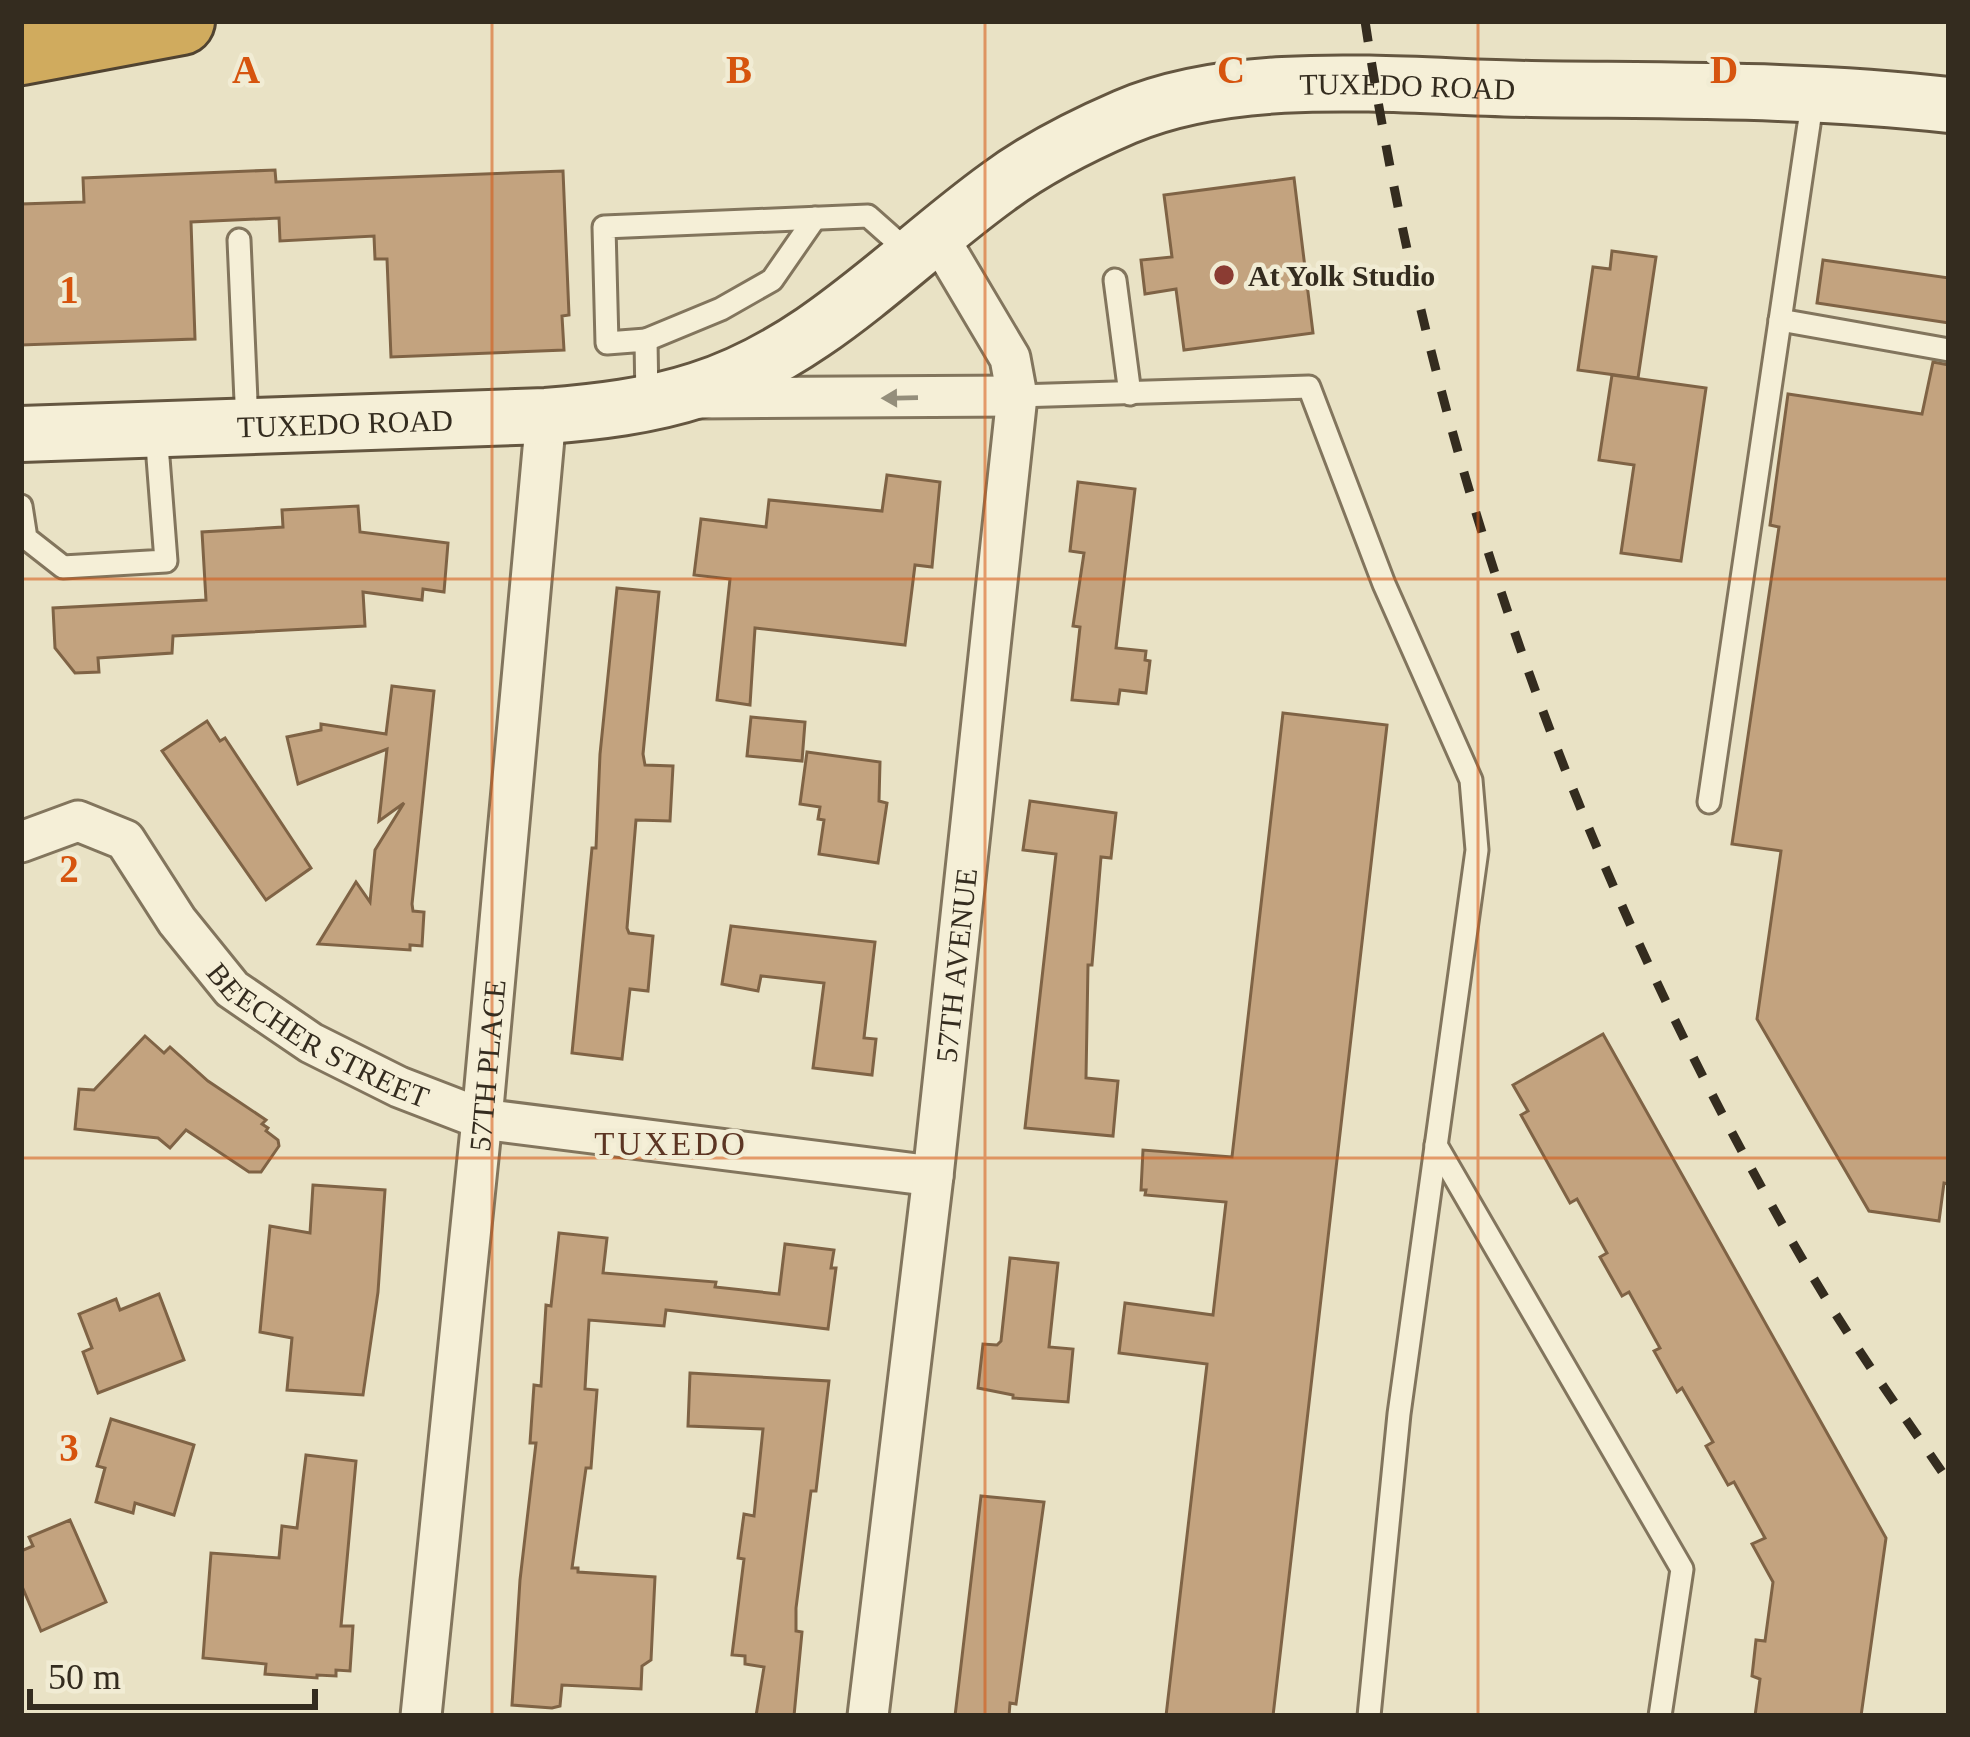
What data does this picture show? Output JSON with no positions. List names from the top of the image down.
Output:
{
  "streets": {
    "main road": ["TUXEDO ROAD"],
    "street": ["57TH AVENUE", "BEECHER STREET", "57TH PLACE"]
  },
  "crossings": [
    ["TUXEDO ROAD", "57TH AVENUE"],
    ["TUXEDO ROAD", "57TH PLACE"],
    ["57TH AVENUE", "BEECHER STREET"],
    ["BEECHER STREET", "57TH PLACE"]
  ],
  "districts": ["TUXEDO"],
  "places": ["At Yolk Studio"],
  "scale_bar": "50 m",
  "grid": {
    "columns": [
      "A",
      "B",
      "C",
      "D"
    ],
    "rows": ["1", "2", "3"]
  }
}
